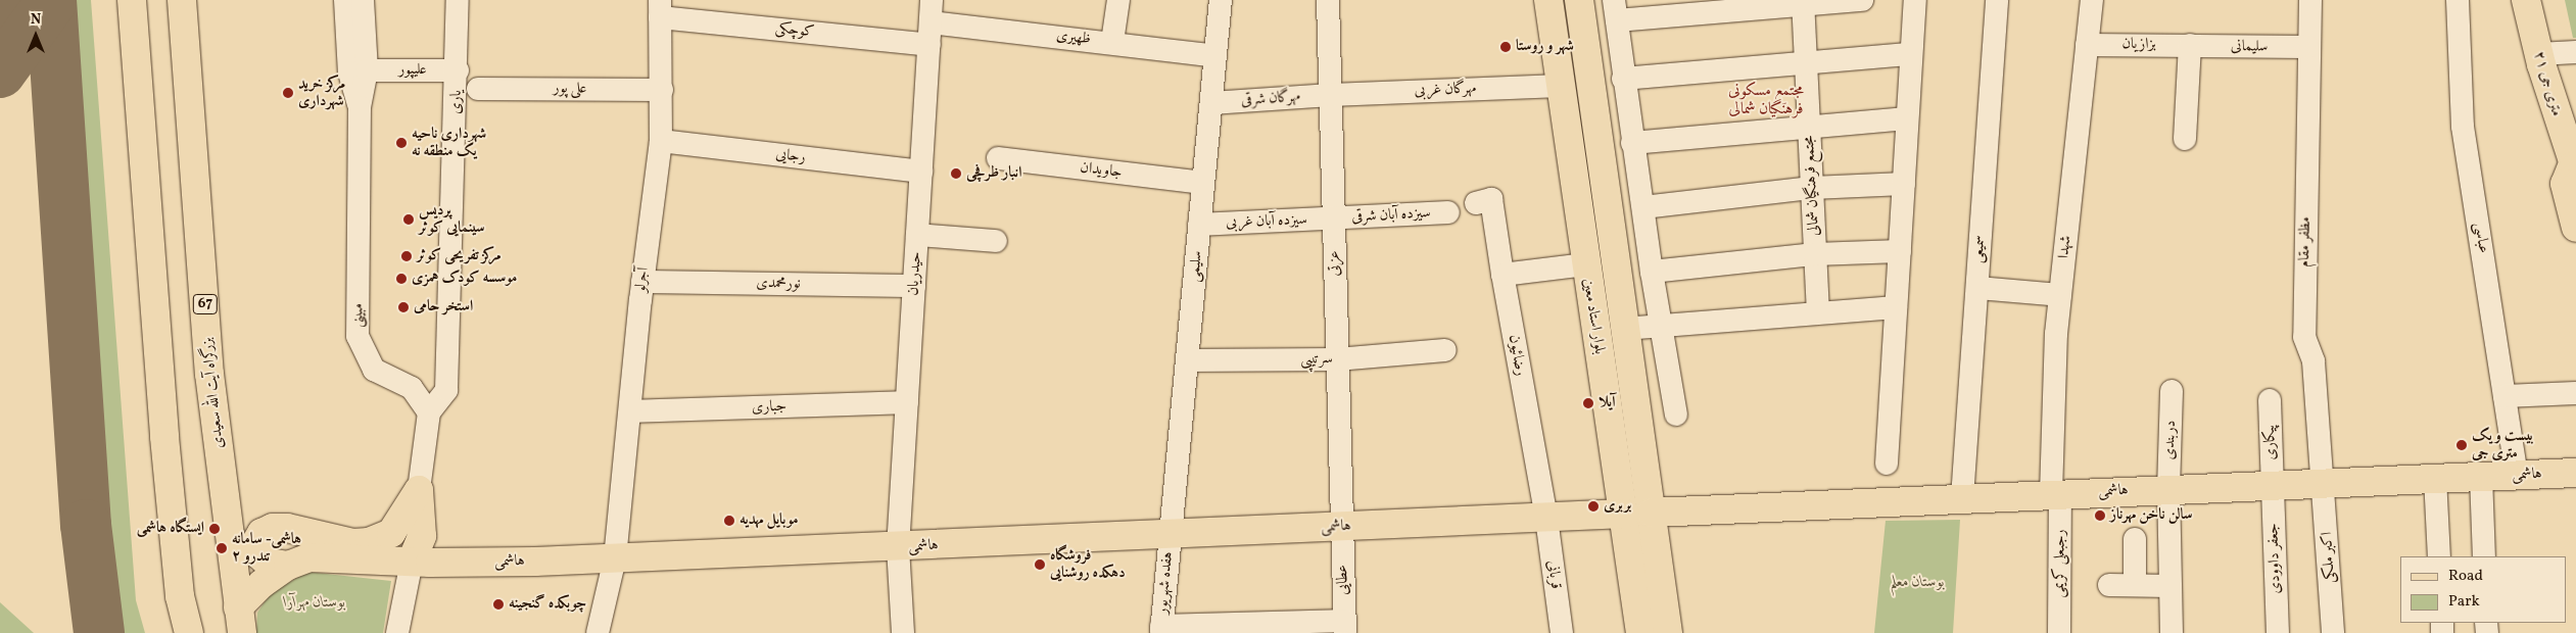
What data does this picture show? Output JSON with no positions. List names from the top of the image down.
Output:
{
  "streets": {
    "main road": [
      "۲۱ متری جی",
      "67",
      "بلوار استاد معین",
      "بزرگراه آیت الله سعیدی",
      "هاشمی"
    ],
    "street": [
      "کوچکی",
      "ظهیری",
      "بزازیان",
      "سلیمانی",
      "علیپور",
      "علی پور",
      "مهرگان غربی",
      "مهرگان شرقی",
      "یاری",
      "رجایی",
      "جاویدان",
      "مجتمع فرهنگیان شمالی",
      "سیزده آبان شرقی",
      "سیزده آبان غربی",
      "عباسی",
      "مظفر مقام",
      "شهدا",
      "سمیعی",
      "عزتی",
      "سلیمی",
      "حیدریان",
      "آجرلو",
      "نورمحمدی",
      "مبینی",
      "رضائیون",
      "سرتیپی",
      "جباری",
      "دربندی",
      "پیکاری",
      "اکبر ملکی",
      "جعفر داوودی",
      "رجبعلی کریمی",
      "قربانی",
      "عطایی",
      "هفده شهریور"
    ]
  },
  "crossings": [
    ["کوچکی", "حیدریان"],
    ["کوچکی", "آجرلو"],
    ["ظهیری", "سلیمی"],
    ["ظهیری", "حیدریان"],
    ["بزازیان", "سلیمانی"],
    ["بزازیان", "شهدا"],
    ["سلیمانی", "مظفر مقام"],
    ["علیپور", "یاری"],
    ["علیپور", "مبینی"],
    ["علی پور", "آجرلو"],
    ["مهرگان غربی", "مهرگان شرقی"],
    ["مهرگان غربی", "عزتی"],
    ["مهرگان غربی", "بلوار استاد معین"],
    ["مهرگان شرقی", "عزتی"],
    ["مهرگان شرقی", "سلیمی"],
    ["یاری", "مبینی"],
    ["رجایی", "حیدریان"],
    ["رجایی", "آجرلو"],
    ["جاویدان", "سلیمی"],
    ["سیزده آبان شرقی", "سیزده آبان غربی"],
    ["سیزده آبان شرقی", "عزتی"],
    ["سیزده آبان غربی", "عزتی"],
    ["سیزده آبان غربی", "سلیمی"],
    ["عباسی", "هاشمی"],
    ["مظفر مقام", "هاشمی"],
    ["مظفر مقام", "اکبر ملکی"],
    ["شهدا", "هاشمی"],
    ["شهدا", "رجبعلی کریمی"],
    ["سمیعی", "هاشمی"],
    ["عزتی", "سرتیپی"],
    ["عزتی", "هاشمی"],
    ["عزتی", "عطایی"],
    ["سلیمی", "سرتیپی"],
    ["سلیمی", "هاشمی"],
    ["سلیمی", "هفده شهریور"],
    ["حیدریان", "نورمحمدی"],
    ["حیدریان", "جباری"],
    ["حیدریان", "هاشمی"],
    ["آجرلو", "نورمحمدی"],
    ["آجرلو", "جباری"],
    ["آجرلو", "هاشمی"],
    ["بلوار استاد معین", "هاشمی"],
    ["رضائیون", "هاشمی"],
    ["رضائیون", "قربانی"],
    ["بزرگراه آیت الله سعیدی", "هاشمی"],
    ["دربندی", "هاشمی"],
    ["پیکاری", "هاشمی"],
    ["پیکاری", "جعفر داوودی"],
    ["هاشمی", "اکبر ملکی"],
    ["هاشمی", "جعفر داوودی"],
    ["هاشمی", "رجبعلی کریمی"],
    ["هاشمی", "قربانی"],
    ["هاشمی", "عطایی"],
    ["هاشمی", "هفده شهریور"]
  ],
  "districts": ["مجتمع مسکونی فرهنگیان شمالی"],
  "parks": ["بوستان معلم", "بوستان مهرآرا"],
  "places": [
    "شهر و روستا",
    "مرکز خرید شهرداری",
    "شهرداری ناحیه یک منطقه نه",
    "انبار ظرفچی",
    "پردیس سینمایی کوثر",
    "مرکز تفریحی کوثر",
    "موسسه کودک همزی",
    "استخر حامی",
    "آیلا",
    "بیست و یک متری جی",
    "بربری",
    "سالن ناخن مهرناز",
    "موبایل مهدیه",
    "ایستگاه هاشمی",
    "هاشمی- سامانه ۲ تندرو",
    "فروشگاه دهکده روشنایی",
    "چوبکده گنجینه"
  ],
  "legend": ["Road", "Park"],
  "north": "top"
}
